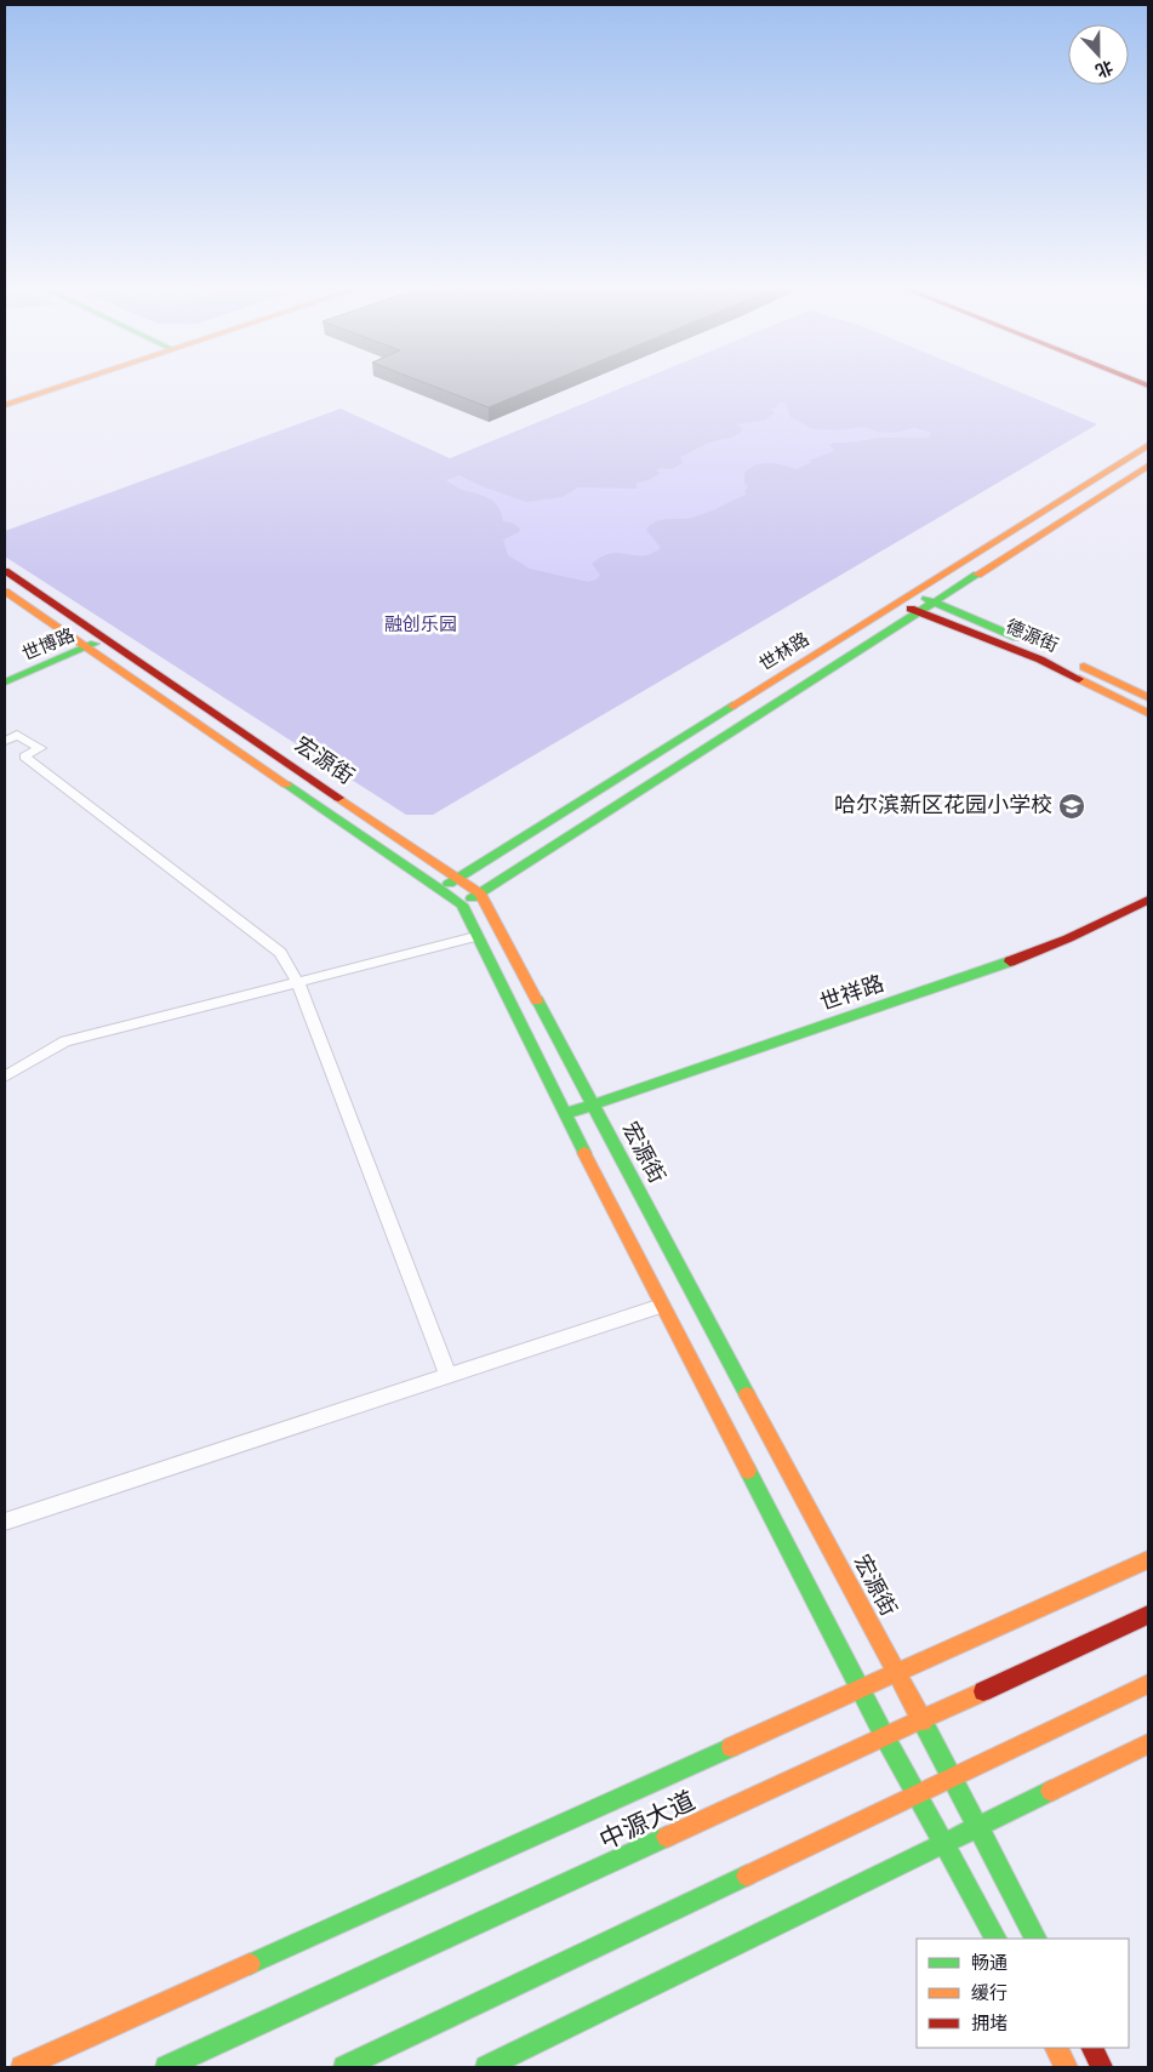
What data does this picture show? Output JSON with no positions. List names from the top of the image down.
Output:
{
  "streets": {
    "main road": [
      "德源街",
      "世博路",
      "世林路",
      "宏源街",
      "世祥路",
      "中源大道"
    ]
  },
  "crossings": [
    ["德源街", "世林路"],
    ["世博路", "宏源街"],
    ["世林路", "宏源街"],
    ["宏源街", "世祥路"],
    ["宏源街", "中源大道"]
  ],
  "parks": ["融创乐园"],
  "places": {
    "school or university": ["哈尔滨新区花园小学校"]
  },
  "legend": ["畅通", "缓行", "拥堵"],
  "north": "bottom"
}
